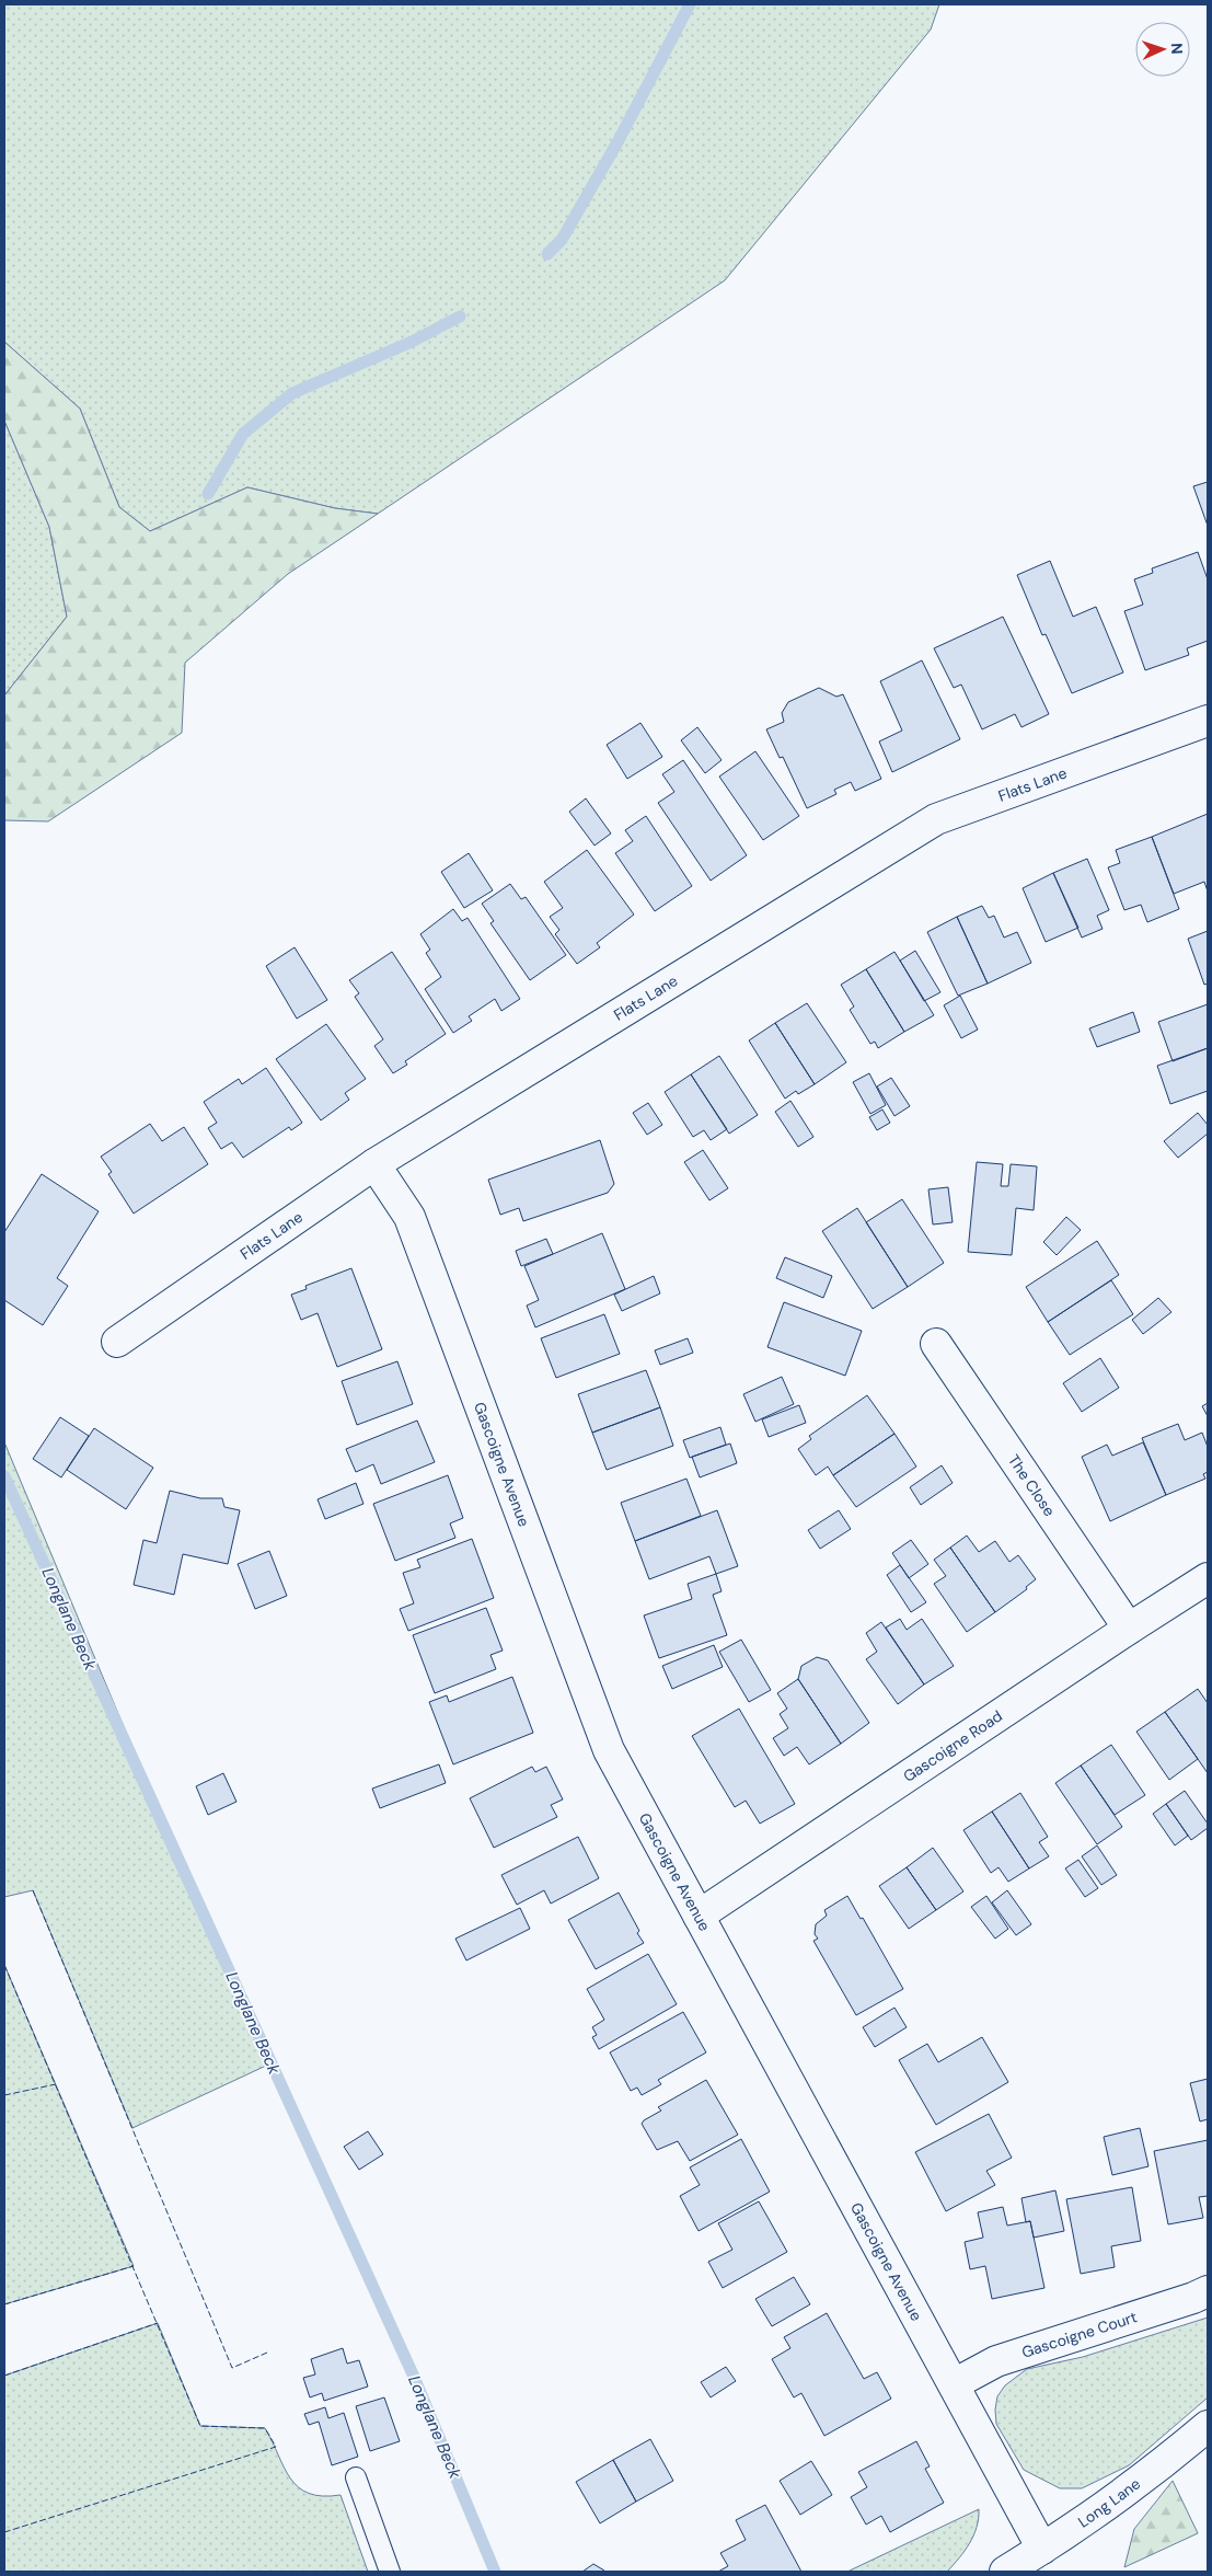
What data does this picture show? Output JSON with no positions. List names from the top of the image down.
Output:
{
  "streets": {
    "street": [
      "Flats Lane",
      "Gascoigne Avenue",
      "The Close",
      "Gascoigne Road",
      "Gascoigne Court",
      "Long Lane"
    ]
  },
  "crossings": [
    ["Flats Lane", "Gascoigne Avenue"],
    ["Gascoigne Avenue", "Gascoigne Road"],
    ["Gascoigne Avenue", "Gascoigne Court"],
    ["Gascoigne Avenue", "Long Lane"],
    ["The Close", "Gascoigne Road"]
  ],
  "water": ["Longlane Beck"],
  "north": "right"
}
